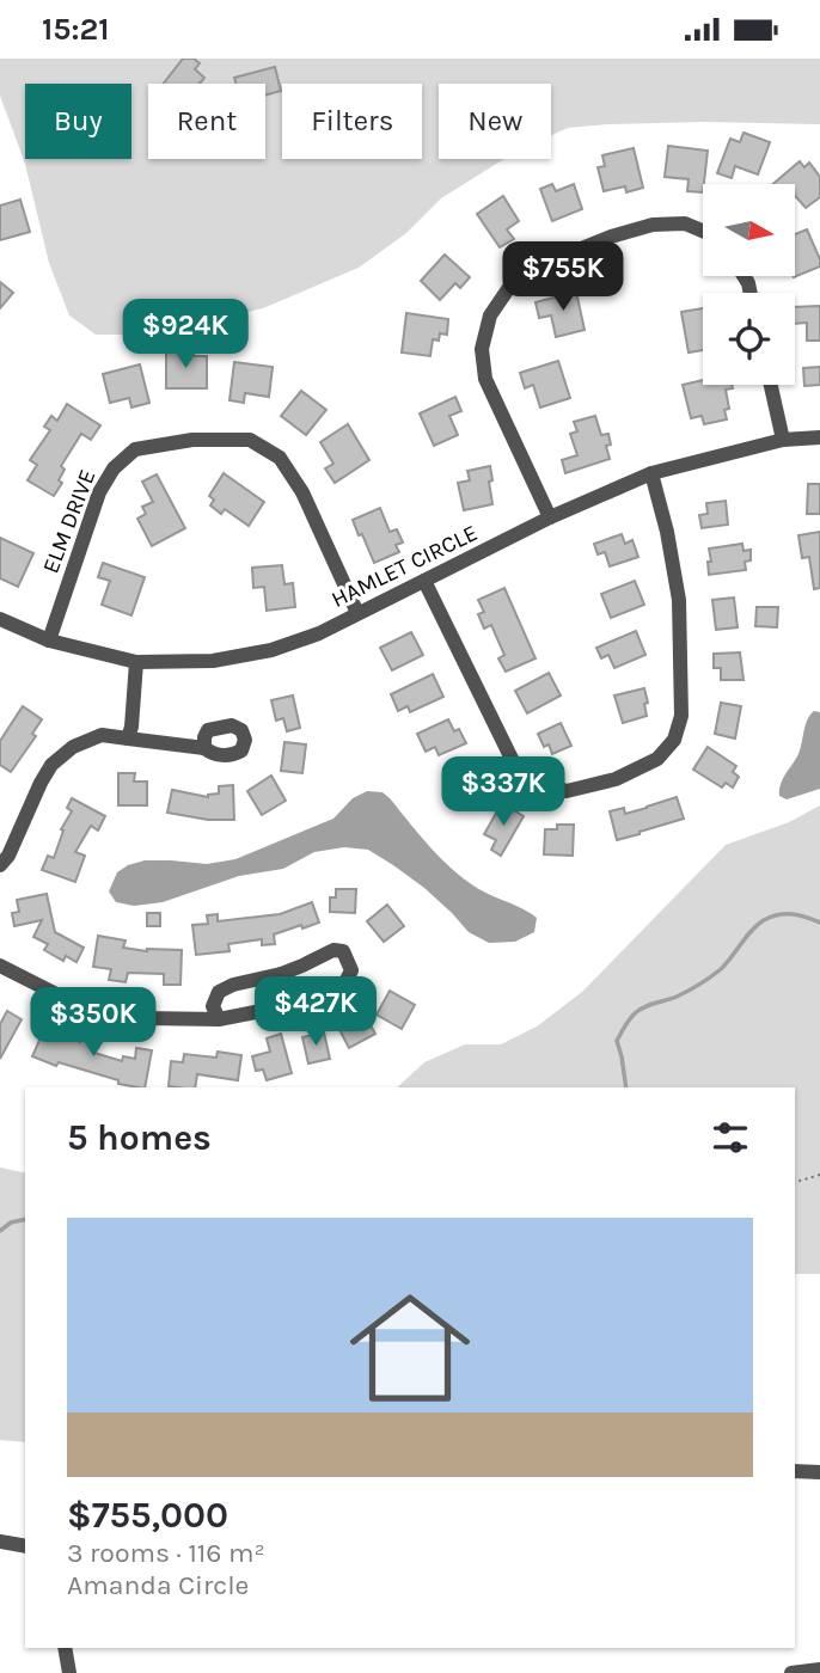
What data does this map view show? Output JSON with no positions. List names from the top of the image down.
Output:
{
  "streets": {
    "street": ["ELM DRIVE", "HAMLET CIRCLE"]
  },
  "crossings": [
    ["ELM DRIVE", "HAMLET CIRCLE"]
  ],
  "north": "right",
  "page": {
    "status": "15:21",
    "chip": [
      "Buy",
      "Rent",
      "Filters",
      "New"
    ],
    "price": [
      "$755K",
      "$924K",
      "$337K",
      "$427K",
      "$350K"
    ],
    "heading": "5 homes",
    "list": [
      {
        "name": "$755,000",
        "note": "3 rooms · 116 m² · Amanda Circle"
      }
    ]
  }
}
